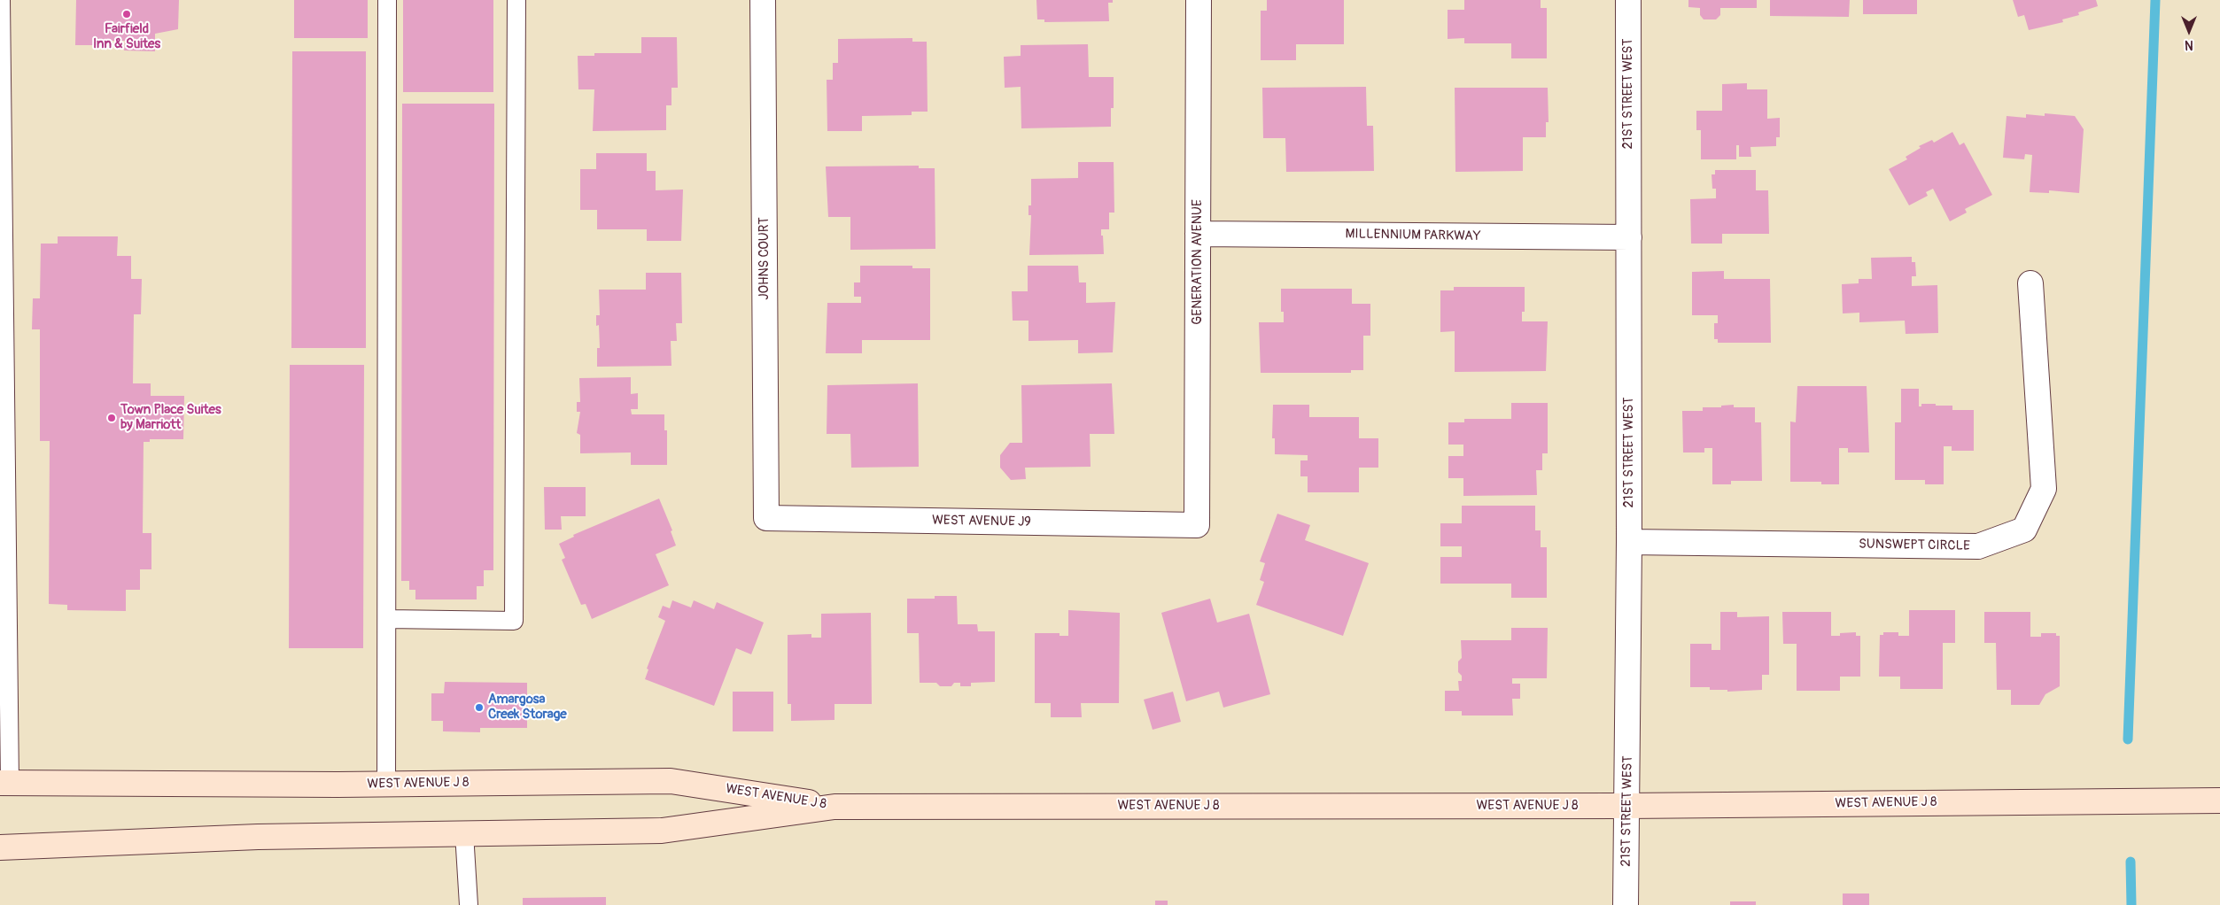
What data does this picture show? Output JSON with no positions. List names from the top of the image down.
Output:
{
  "streets": {
    "street": [
      "21ST STREET WEST",
      "MILLENNIUM PARKWAY",
      "JOHNS COURT",
      "GENERATION AVENUE",
      "WEST AVENUE J9",
      "SUNSWEPT CIRCLE",
      "WEST AVENUE J 8"
    ]
  },
  "crossings": [
    ["21ST STREET WEST", "MILLENNIUM PARKWAY"],
    ["21ST STREET WEST", "SUNSWEPT CIRCLE"],
    ["21ST STREET WEST", "WEST AVENUE J 8"],
    ["MILLENNIUM PARKWAY", "GENERATION AVENUE"],
    ["JOHNS COURT", "WEST AVENUE J9"],
    ["GENERATION AVENUE", "WEST AVENUE J9"]
  ],
  "places": ["Fairfield Inn & Suites", "Town Place Suites by Marriott", "Amargosa Creek Storage"],
  "north": "bottom"
}
